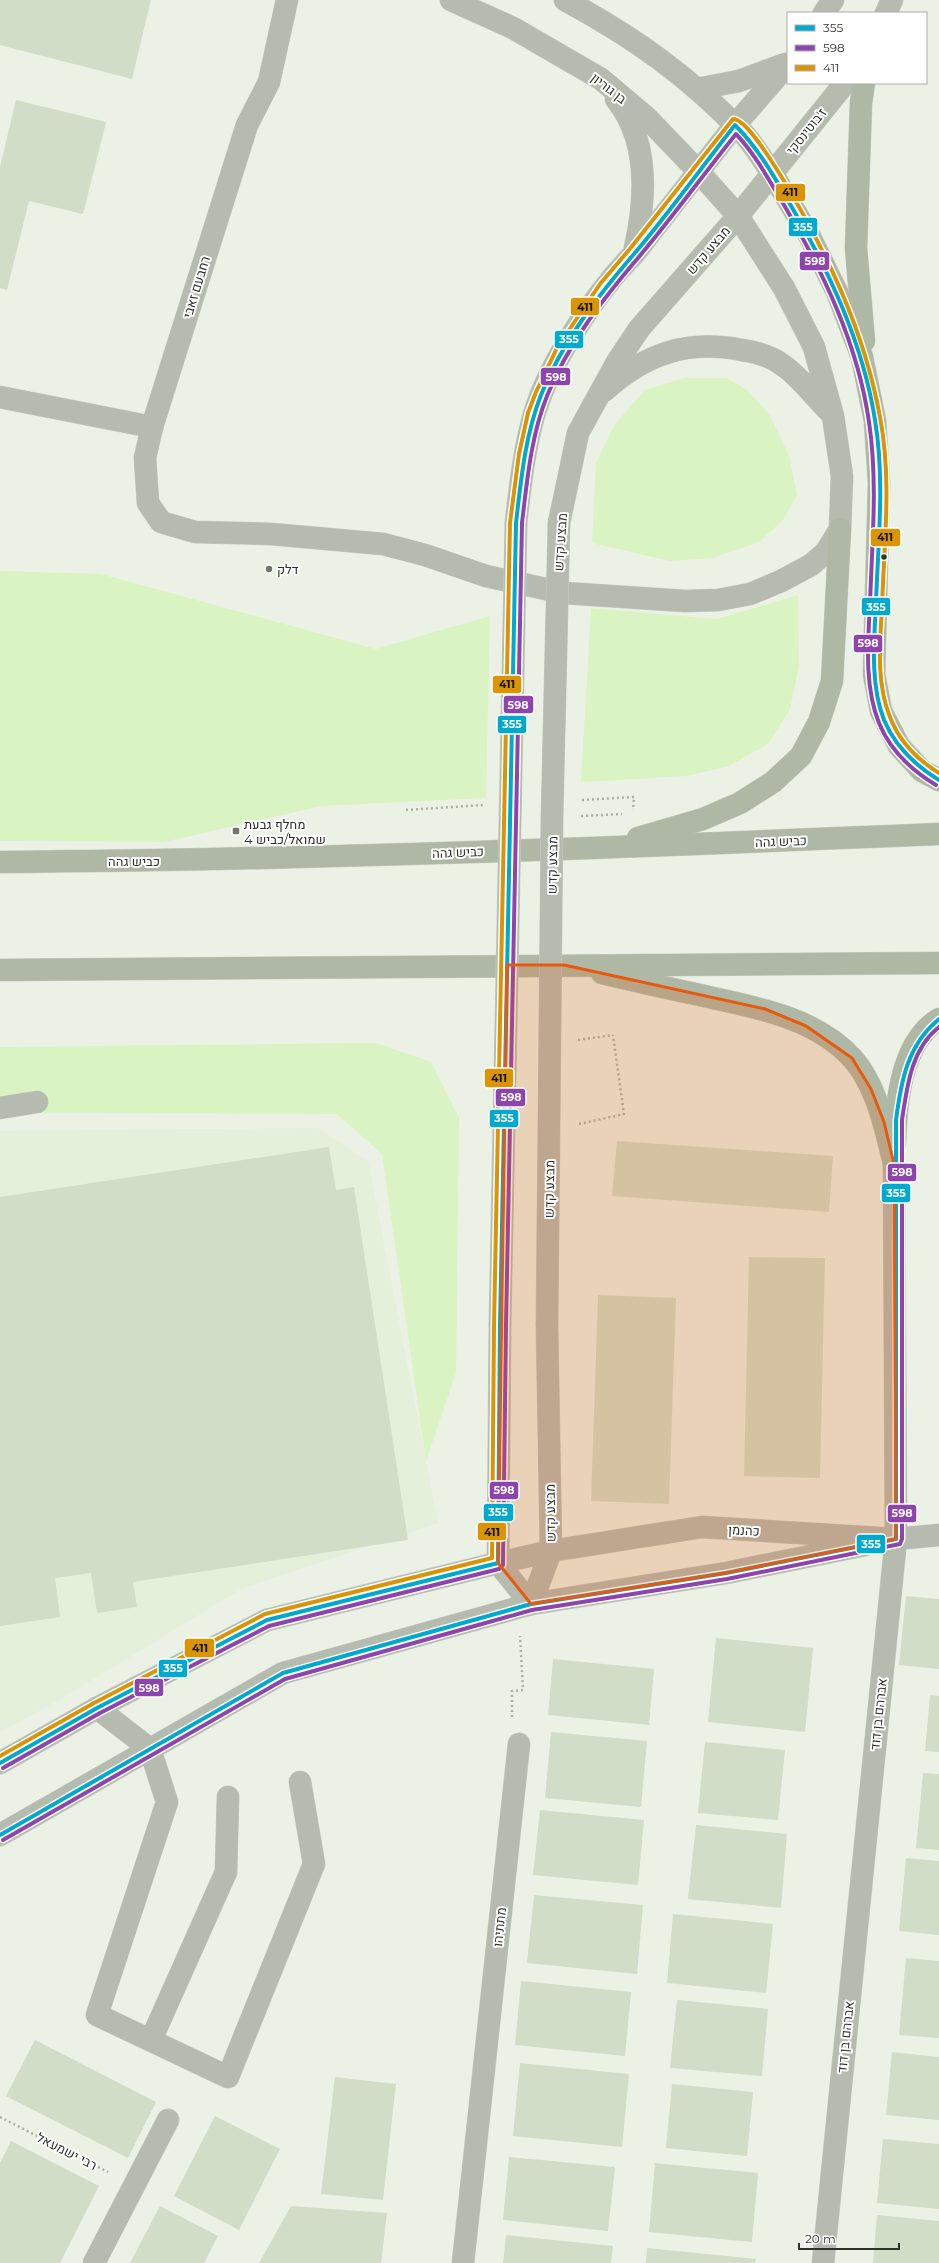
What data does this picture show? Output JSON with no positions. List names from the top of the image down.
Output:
{
  "streets": {
    "highway": ["כביש גהה"],
    "street": [
      "בן גוריון",
      "ז'בוטינסקי",
      "מבצע קדש",
      "רחבעם זאבי",
      "כהנמן",
      "אברהם בן דוד",
      "מתתיהו"
    ],
    "path": ["רבי ישמעאל"]
  },
  "crossings": [
    ["בן גוריון", "ז'בוטינסקי"],
    ["בן גוריון", "מבצע קדש"],
    ["בן גוריון", "רחבעם זאבי"],
    ["ז'בוטינסקי", "מבצע קדש"],
    ["מבצע קדש", "כהנמן"],
    ["כהנמן", "אברהם בן דוד"]
  ],
  "places": {
    "other": ["דלק"],
    "transit": ["מחלף גבעת שמואל/כביש 4"]
  },
  "lines": ["transit line 411", "transit line 355", "transit line 598"],
  "legend": ["355", "598", "411"],
  "scale_bar": "20 m"
}
